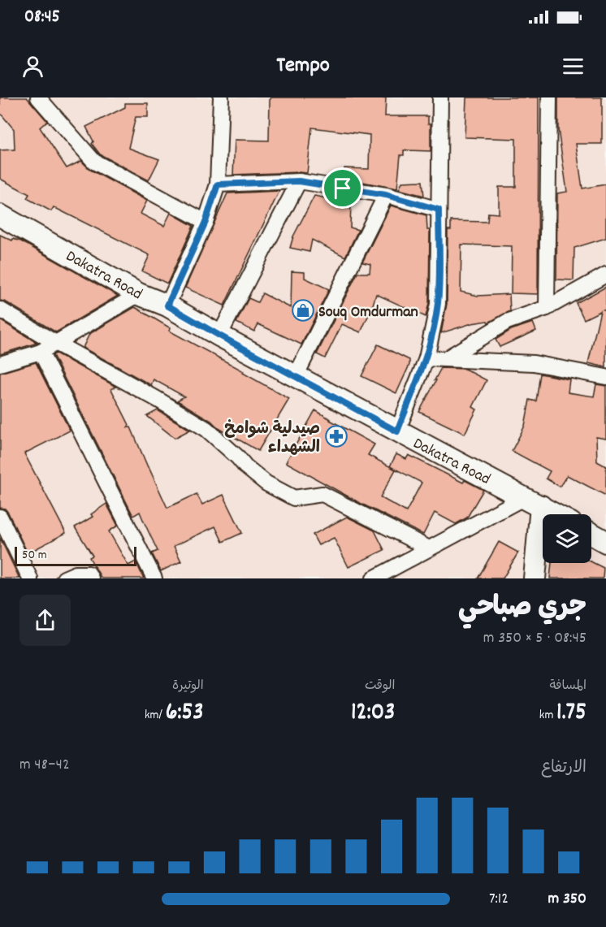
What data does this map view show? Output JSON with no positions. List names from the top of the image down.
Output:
{
  "streets": {
    "street": ["Dakatra Road"]
  },
  "places": {
    "shop": ["Souq Omdurman"],
    "pharmacy": ["صيدلية شوامخ الشهداء"]
  },
  "scale_bar": "50 m",
  "page": {
    "status": "08:45",
    "header": "Tempo",
    "scale": "50 m",
    "heading": ["جري صباحي", "08:45 · 5 × 350 m"],
    "stats": [
      ["المسافة", "1.75 km"],
      ["الوقت", "12:03"],
      ["الوتيرة", "6:53 /km"]
    ],
    "chart": ["الارتفاع", "42–48 m"],
    "list": [
      {
        "name": "350 m",
        "note": "7:12"
      }
    ]
  }
}
